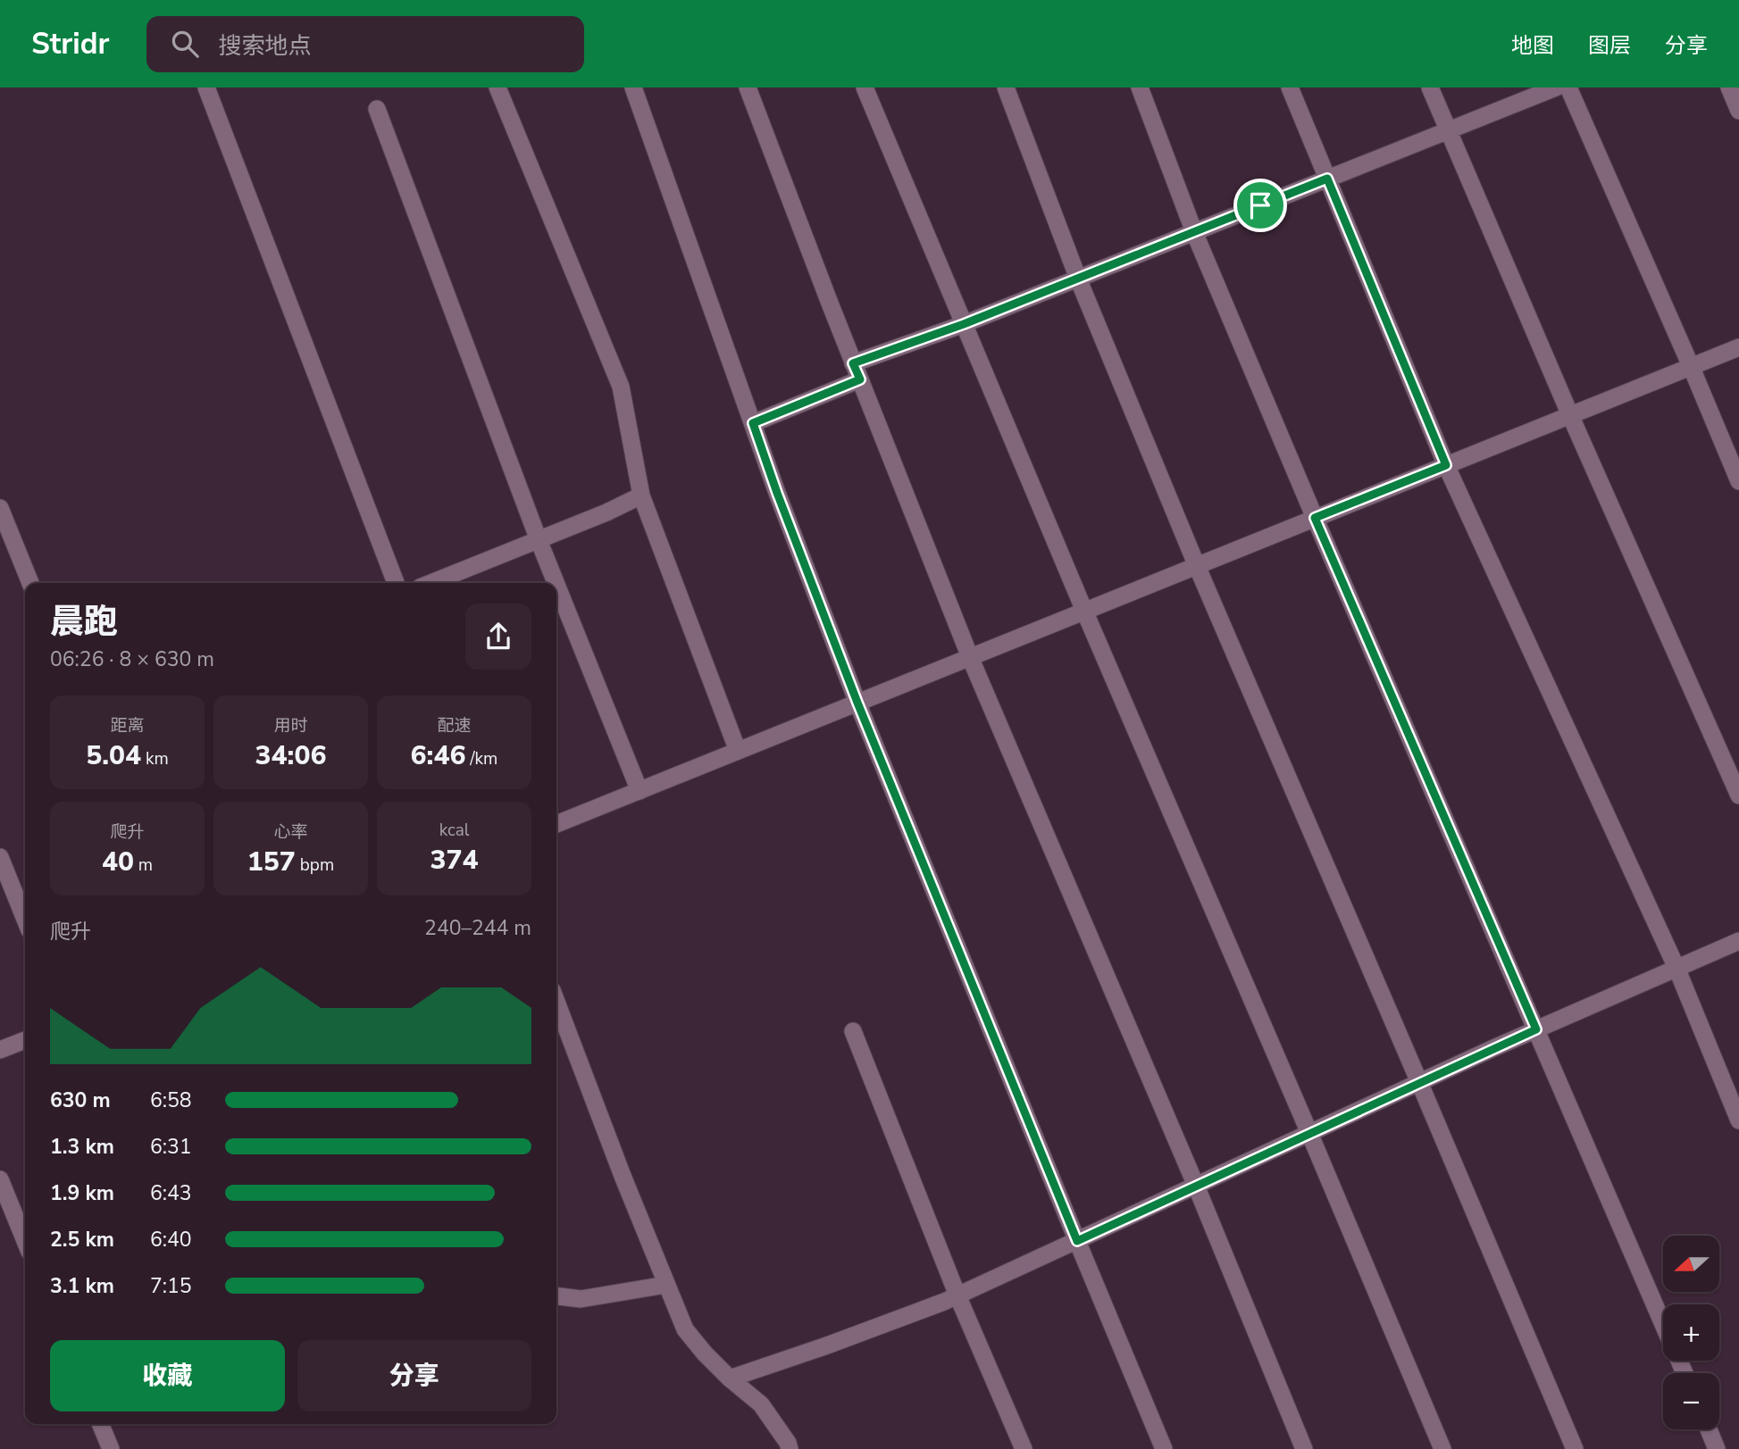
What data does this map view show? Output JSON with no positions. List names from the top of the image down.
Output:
{
  "north": "left",
  "page": {
    "header": "Stridr",
    "search": "搜索地点",
    "nav": ["地图", "图层", "分享"],
    "heading": ["晨跑", "06:26 · 8 × 630 m"],
    "stats": [
      ["距离", "5.04 km"],
      ["用时", "34:06"],
      ["配速", "6:46 /km"],
      ["爬升", "40 m"],
      ["心率", "157 bpm"],
      ["kcal", "374"]
    ],
    "chart": ["爬升", "240–244 m"],
    "list": [
      {
        "name": "630 m",
        "note": "6:58"
      },
      {
        "name": "1.3 km",
        "note": "6:31"
      },
      {
        "name": "1.9 km",
        "note": "6:43"
      },
      {
        "name": "2.5 km",
        "note": "6:40"
      },
      {
        "name": "3.1 km",
        "note": "7:15"
      }
    ],
    "map_buttons": ["+", "−"],
    "buttons": ["收藏", "分享"]
  }
}
